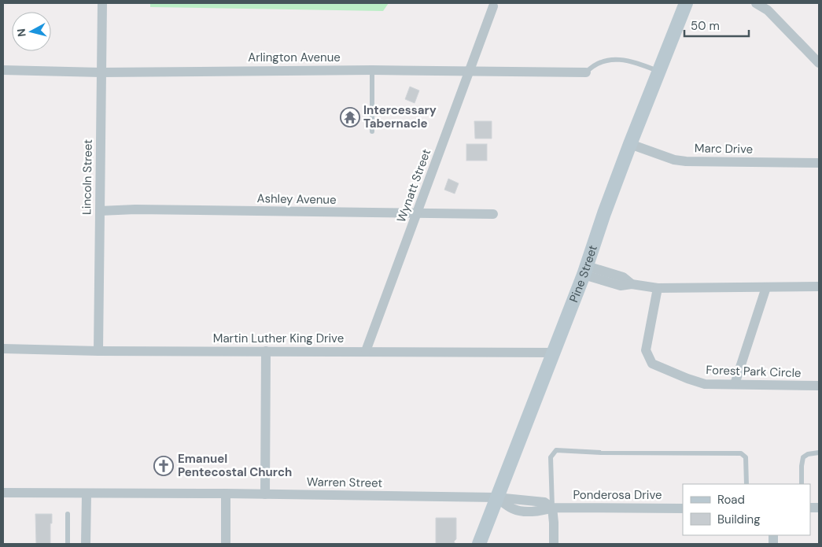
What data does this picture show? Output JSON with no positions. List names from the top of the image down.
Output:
{
  "streets": {
    "street": [
      "Arlington Avenue",
      "Marc Drive",
      "Lincoln Street",
      "Wynatt Street",
      "Ashley Avenue",
      "Pine Street",
      "Martin Luther King Drive",
      "Forest Park Circle",
      "Warren Street",
      "Ponderosa Drive"
    ]
  },
  "crossings": [
    ["Arlington Avenue", "Lincoln Street"],
    ["Arlington Avenue", "Wynatt Street"],
    ["Marc Drive", "Pine Street"],
    ["Lincoln Street", "Ashley Avenue"],
    ["Lincoln Street", "Martin Luther King Drive"],
    ["Wynatt Street", "Ashley Avenue"],
    ["Wynatt Street", "Martin Luther King Drive"],
    ["Pine Street", "Martin Luther King Drive"],
    ["Pine Street", "Warren Street"],
    ["Pine Street", "Ponderosa Drive"],
    ["Warren Street", "Ponderosa Drive"]
  ],
  "places": {
    "temple": ["Intercessary Tabernacle"],
    "church": ["Emanuel Pentecostal Church"]
  },
  "legend": ["Road", "Building"],
  "scale_bar": "50 m",
  "north": "left"
}
